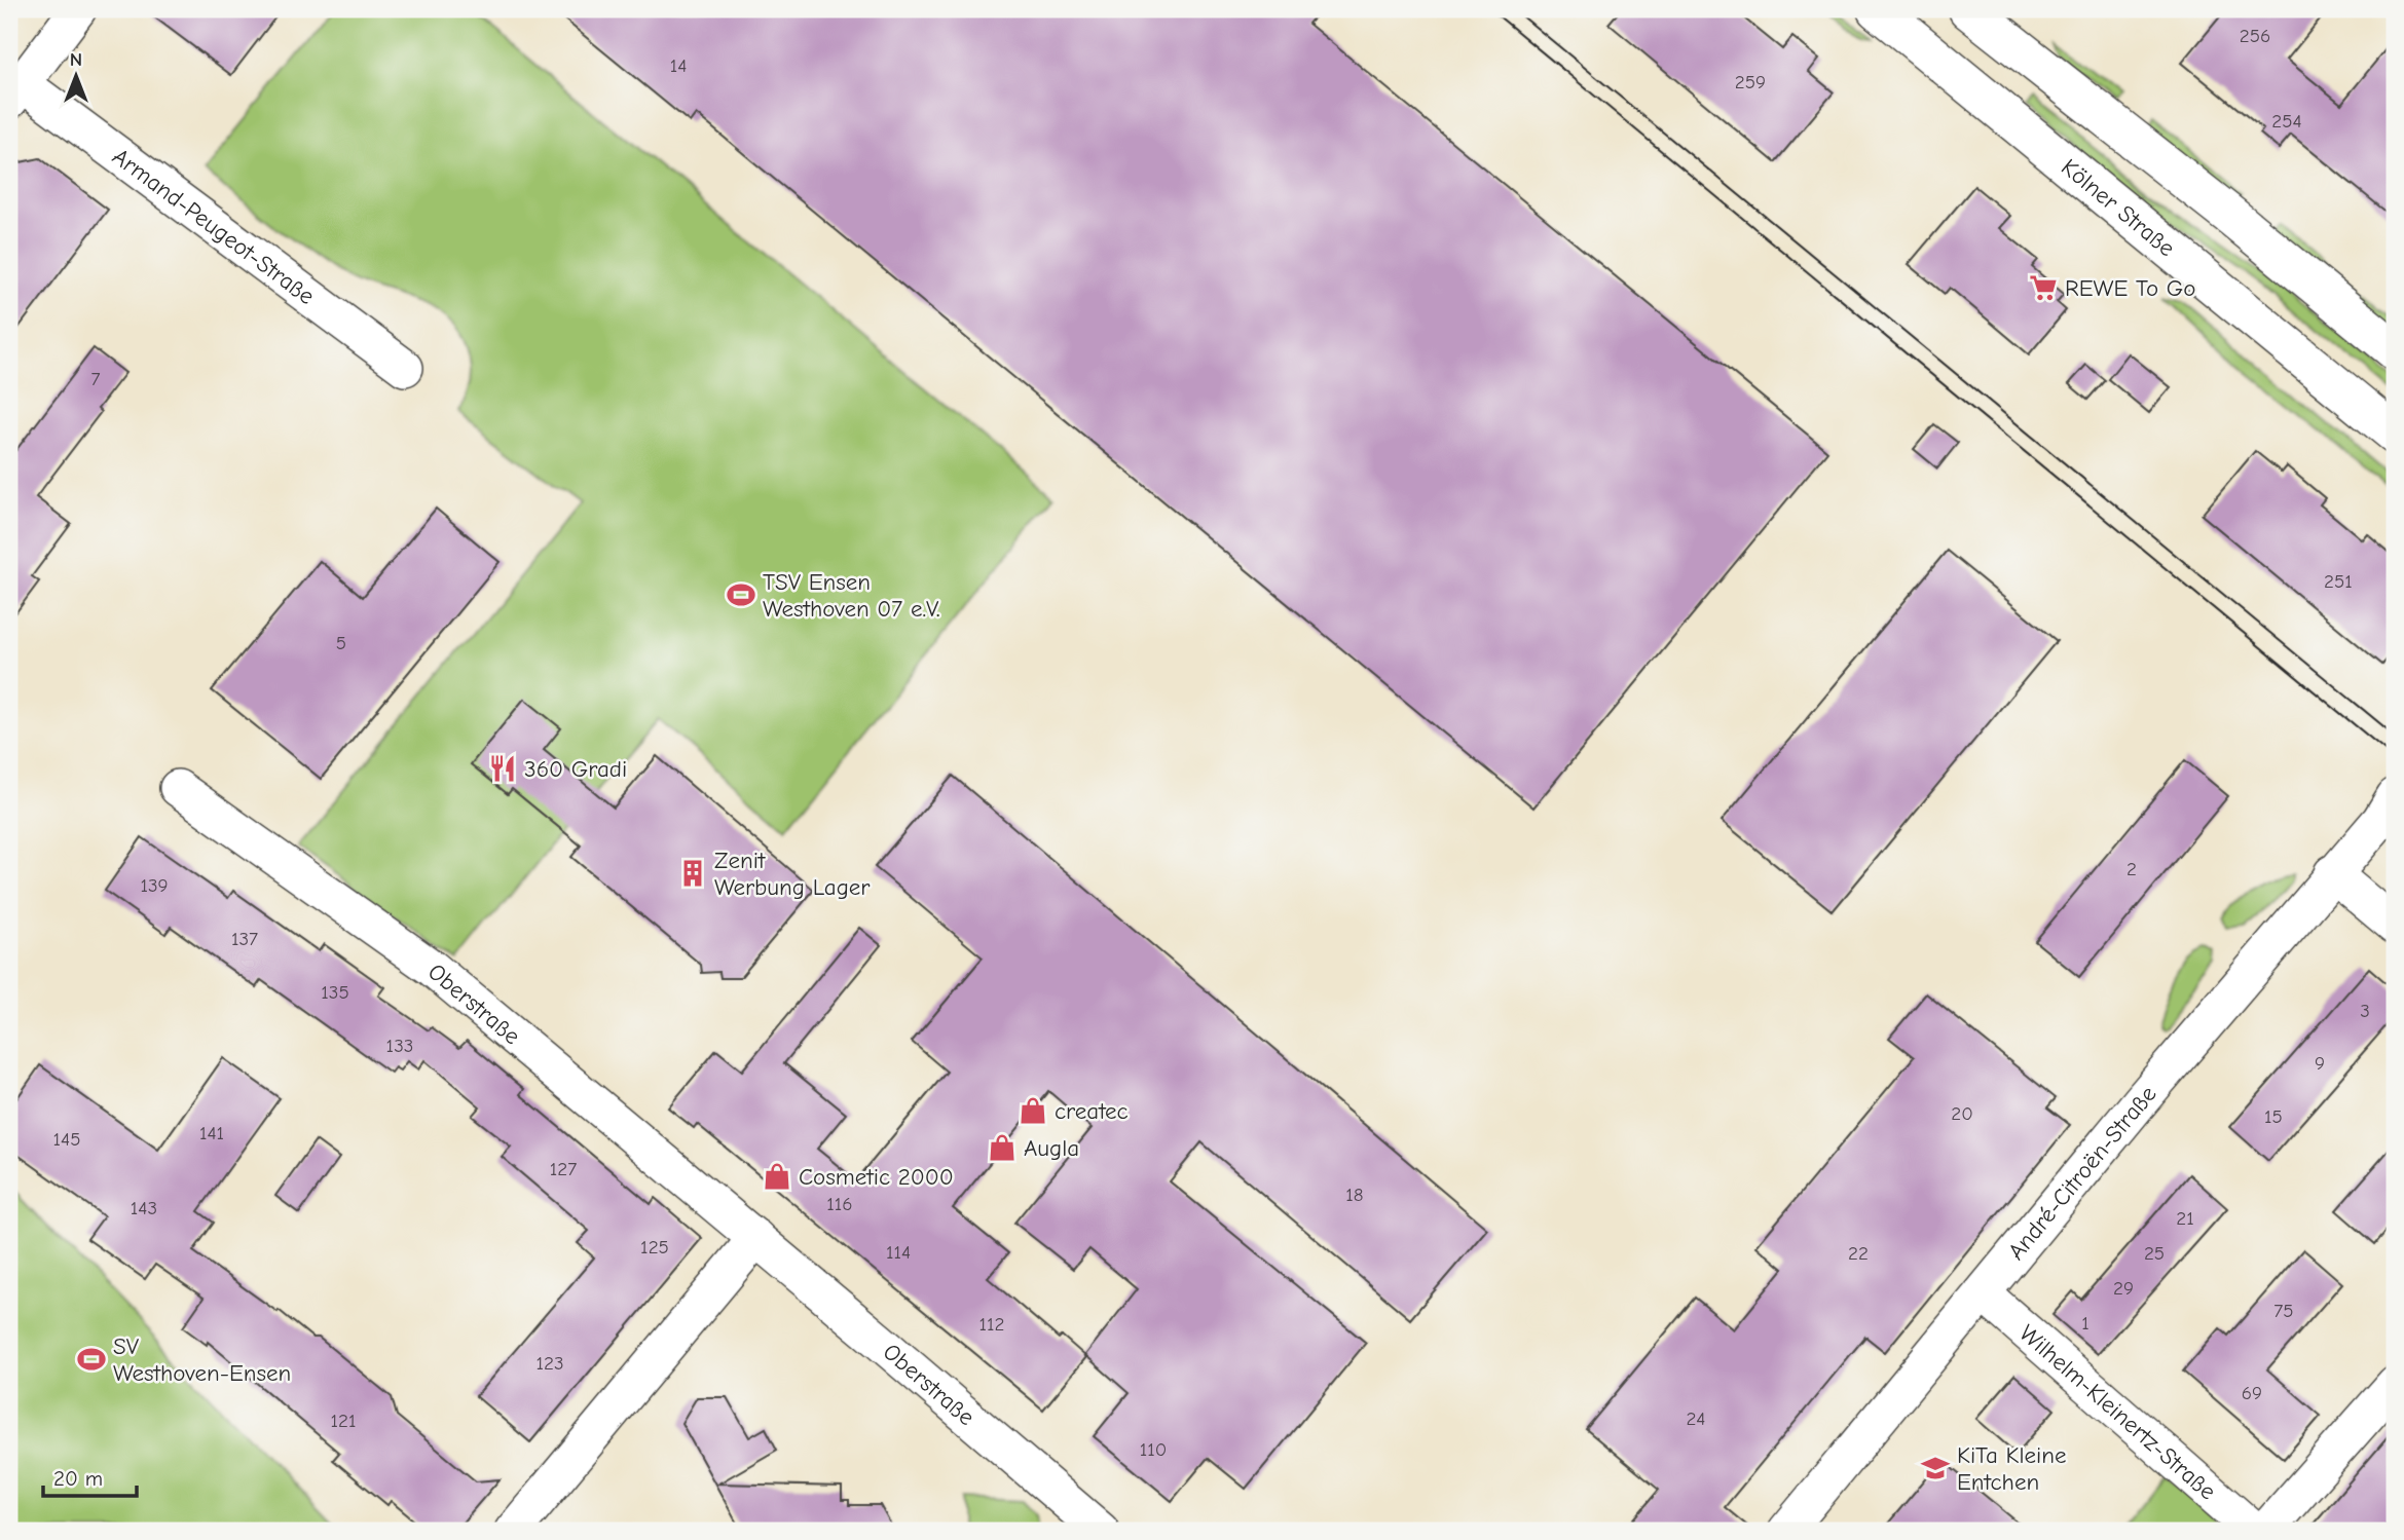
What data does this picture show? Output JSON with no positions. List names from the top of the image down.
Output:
{
  "streets": {
    "main road": ["Kölner Straße"],
    "street": [
      "Armand-Peugeot-Straße",
      "Oberstraße",
      "André-Citroën-Straße",
      "Wilhelm-Kleinertz-Straße"
    ]
  },
  "crossings": [
    ["André-Citroën-Straße", "Wilhelm-Kleinertz-Straße"]
  ],
  "places": {
    "supermarket": ["REWE To Go"],
    "sports": ["TSV Ensen Westhoven 07 e.V.", "SV Westhoven-Ensen"],
    "restaurant": ["360 Gradi"],
    "building": ["Zenit Werbung Lager"],
    "shop": ["createc", "Augla", "Cosmetic 2000"],
    "school or university": ["KiTa Kleine Entchen"]
  },
  "house_numbers": [
    "256",
    "14",
    "259",
    "254",
    "7",
    "251",
    "5",
    "2",
    "139",
    "137",
    "135",
    "3",
    "133",
    "9",
    "20",
    "15",
    "141",
    "145",
    "127",
    "18",
    "116",
    "143",
    "21",
    "125",
    "114",
    "22",
    "25",
    "29",
    "75",
    "1",
    "112",
    "123",
    "69",
    "24",
    "121",
    "110"
  ],
  "scale_bar": "20 m",
  "north": "top"
}
